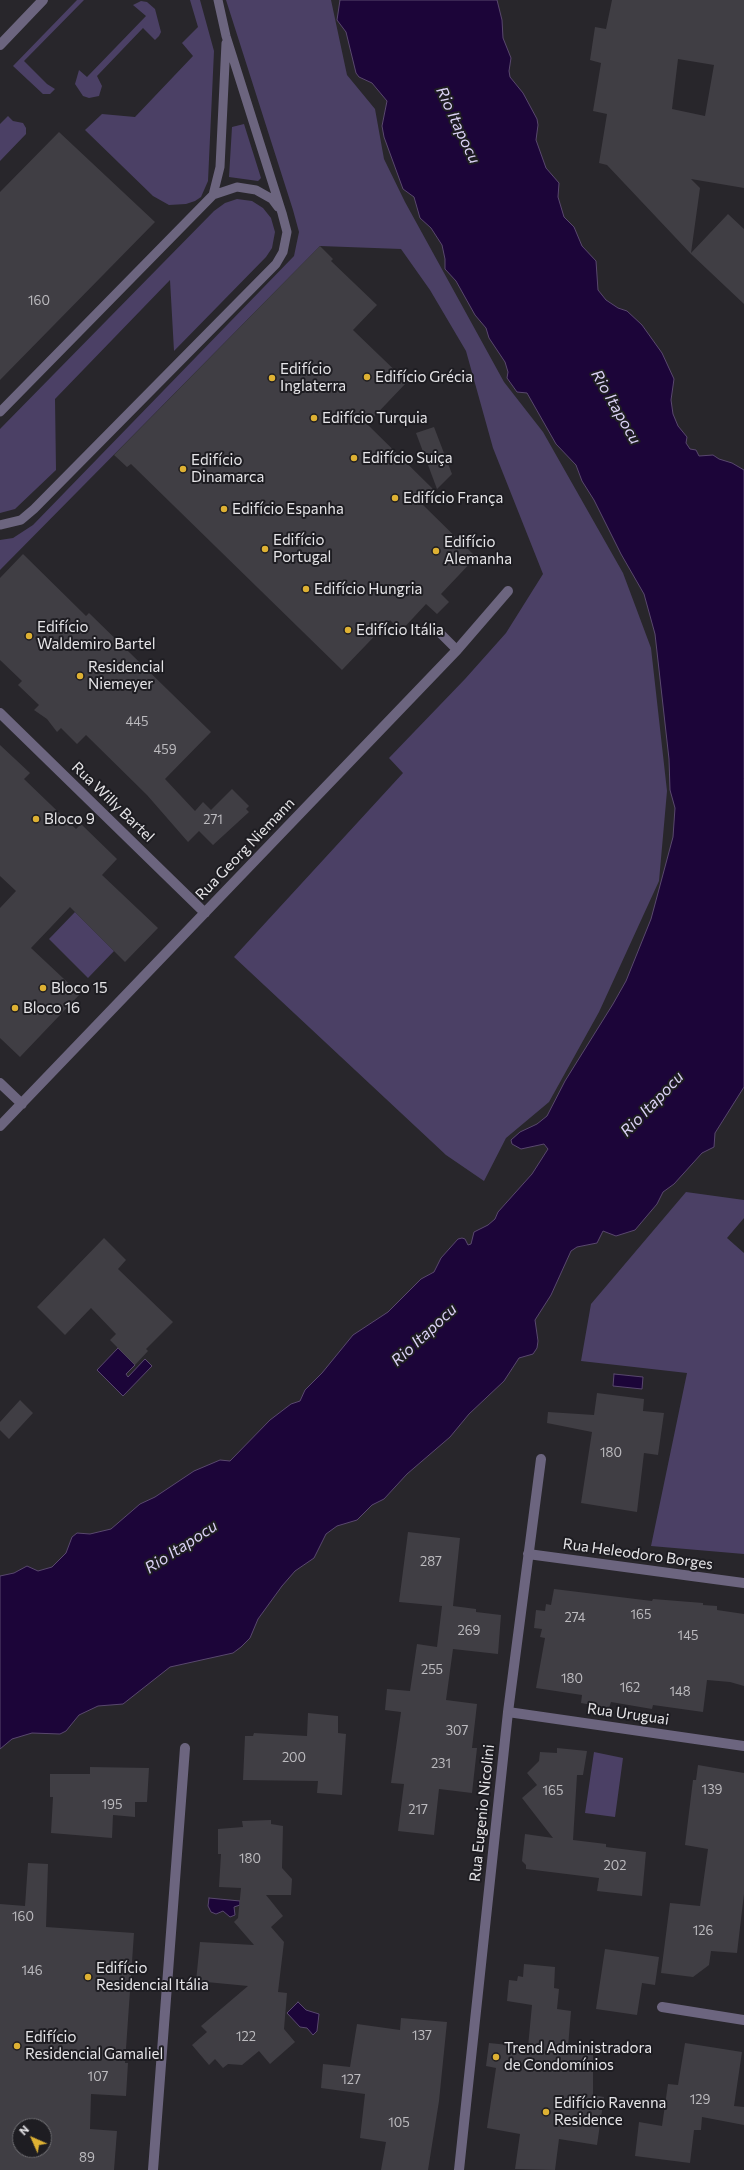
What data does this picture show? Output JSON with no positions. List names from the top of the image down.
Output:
{
  "streets": {
    "street": [
      "Rua Willy Bartel",
      "Rua Georg Niemann",
      "Rua Heleodoro Borges",
      "Rua Uruguai",
      "Rua Eugenio Nicolini"
    ]
  },
  "crossings": [
    ["Rua Willy Bartel", "Rua Georg Niemann"],
    ["Rua Heleodoro Borges", "Rua Eugenio Nicolini"],
    ["Rua Uruguai", "Rua Eugenio Nicolini"]
  ],
  "water": ["Rio Itapocu"],
  "places": [
    "Edifício Grécia",
    "Edifício Inglaterra",
    "Edifício Turquia",
    "Edifício Suiça",
    "Edifício Dinamarca",
    "Edifício França",
    "Edifício Espanha",
    "Edifício Portugal",
    "Edifício Alemanha",
    "Edifício Hungria",
    "Edifício Itália",
    "Edifício Waldemiro Bartel",
    "Residencial Niemeyer",
    "Bloco 9",
    "Bloco 15",
    "Bloco 16",
    "Edifício Residencial Itália",
    "Edifício Residencial Gamaliel",
    "Trend Administradora de Condomínios",
    "Edifício Ravenna Residence"
  ],
  "house_numbers": [
    "160",
    "445",
    "459",
    "271",
    "180",
    "287",
    "165",
    "274",
    "269",
    "145",
    "255",
    "180",
    "162",
    "148",
    "307",
    "200",
    "231",
    "139",
    "165",
    "195",
    "217",
    "180",
    "202",
    "160",
    "126",
    "146",
    "137",
    "122",
    "107",
    "127",
    "129",
    "105",
    "89"
  ],
  "north": "top left"
}
